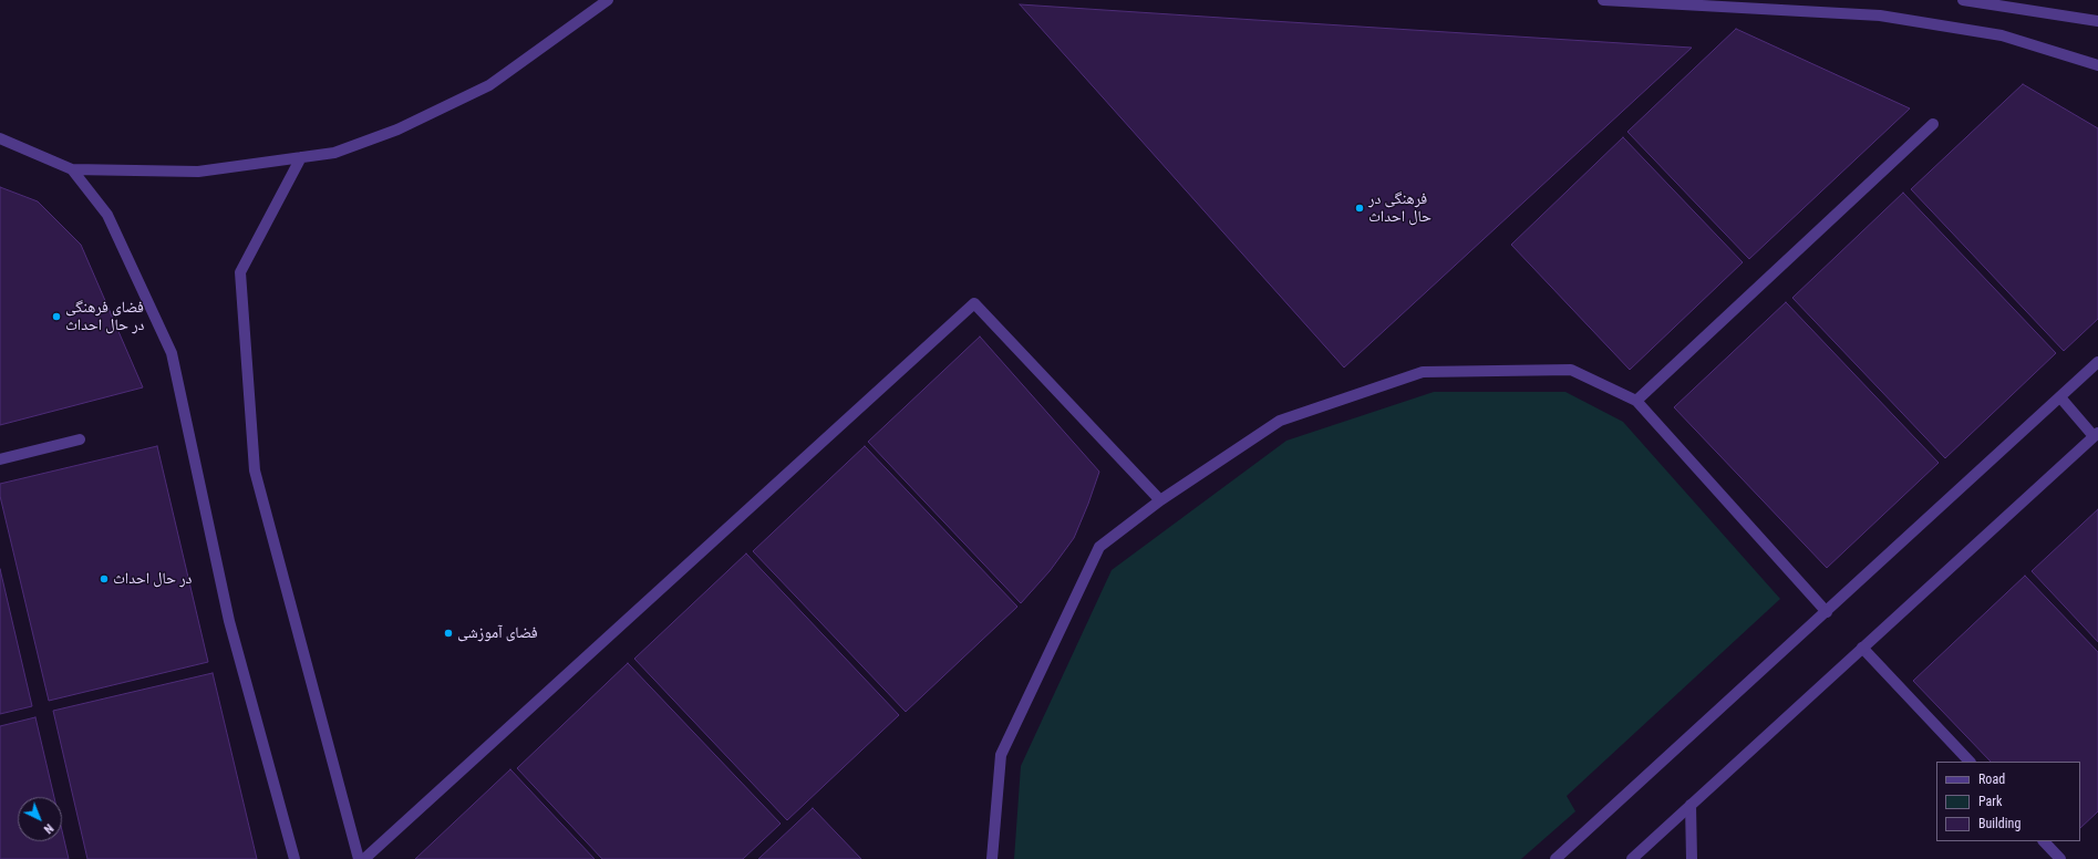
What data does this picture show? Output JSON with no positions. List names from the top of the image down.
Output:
{
  "places": [
    "فرهنگی در حال احداث",
    "فضای فرهنگی در حال احداث",
    "در حال احداث",
    "فضای آموزشی"
  ],
  "legend": ["Road", "Park", "Building"],
  "north": "bottom right"
}
